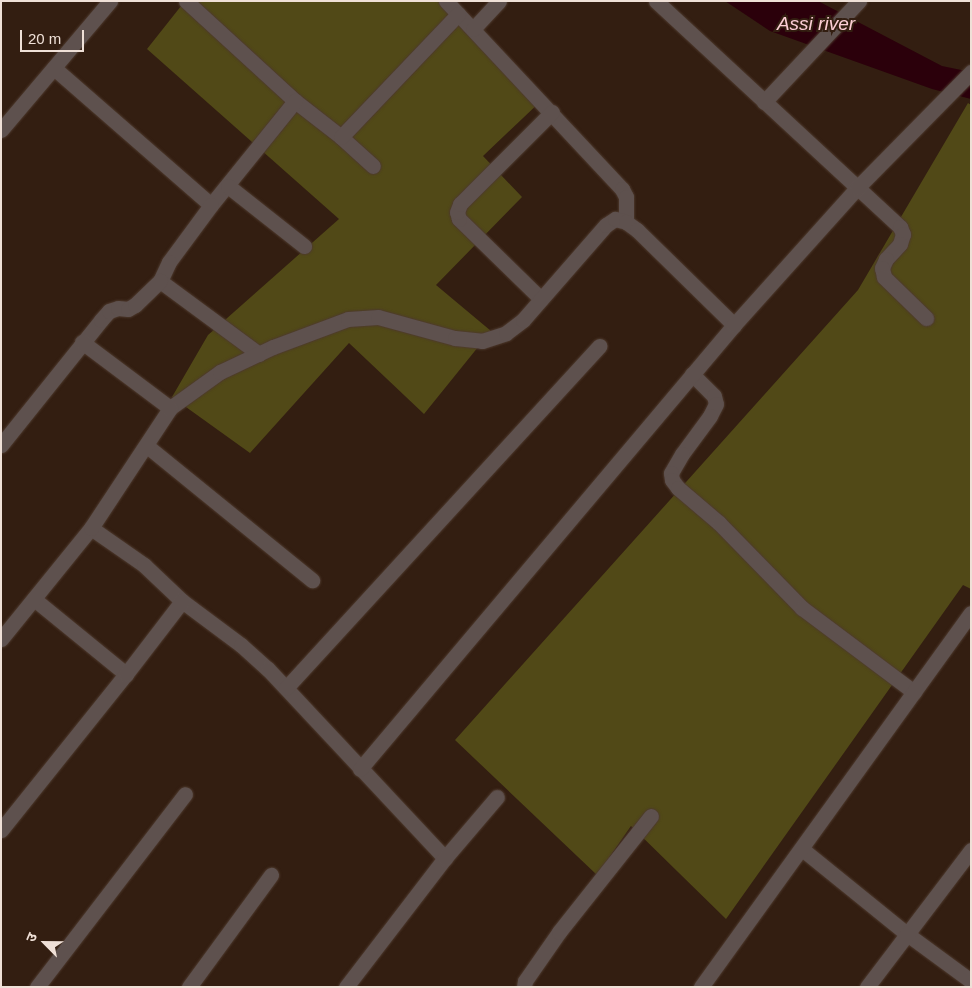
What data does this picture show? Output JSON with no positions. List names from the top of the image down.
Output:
{
  "water": ["Assi river"],
  "scale_bar": "20 m",
  "north": "top left"
}
